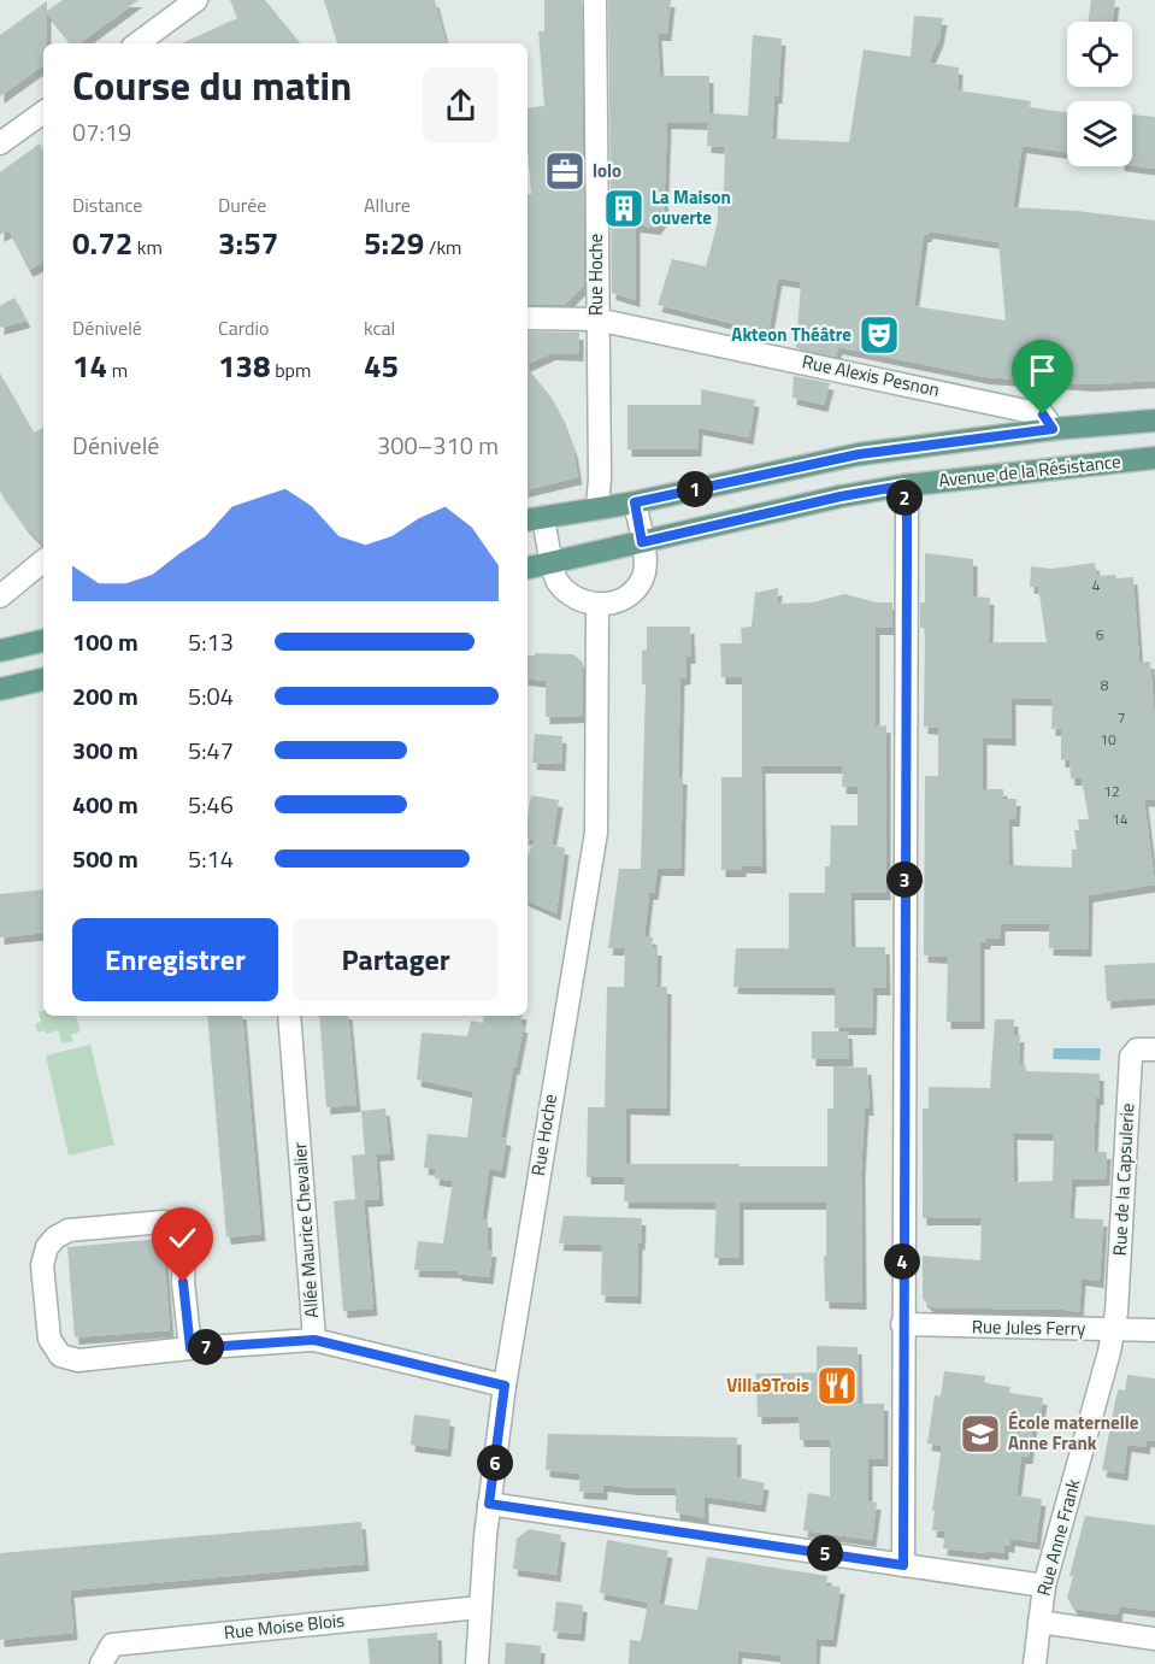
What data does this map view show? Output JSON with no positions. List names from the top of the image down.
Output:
{
  "streets": {
    "main road": ["Avenue de la Résistance"],
    "street": [
      "Rue Hoche",
      "Rue Alexis Pesnon",
      "Rue de la Capsulerie",
      "Allée Maurice Chevalier",
      "Rue Jules Ferry",
      "Rue Anne Frank",
      "Rue Moise Blois"
    ]
  },
  "crossings": [
    ["Rue Hoche", "Rue Alexis Pesnon"],
    ["Rue Hoche", "Avenue de la Résistance"],
    ["Rue Hoche", "Allée Maurice Chevalier"],
    ["Rue Hoche", "Rue Moise Blois"],
    ["Rue Alexis Pesnon", "Avenue de la Résistance"],
    ["Rue de la Capsulerie", "Rue Jules Ferry"],
    ["Rue de la Capsulerie", "Rue Anne Frank"],
    ["Rue Jules Ferry", "Rue Anne Frank"]
  ],
  "places": {
    "office": ["lolo"],
    "building": ["La Maison ouverte"],
    "theatre": ["Akteon Théâtre"],
    "restaurant": ["Villa9Trois"],
    "school or university": ["École maternelle Anne Frank"]
  },
  "house_numbers": [
    "4",
    "6",
    "8",
    "7",
    "10",
    "12",
    "14"
  ],
  "page": {
    "heading": ["Course du matin", "07:19"],
    "stats": [
      ["Distance", "0.72 km"],
      ["Durée", "3:57"],
      ["Allure", "5:29 /km"],
      ["Dénivelé", "14 m"],
      ["Cardio", "138 bpm"],
      ["kcal", "45"]
    ],
    "chart": ["Dénivelé", "300–310 m"],
    "pins": [
      "1",
      "2",
      "3",
      "4",
      "7",
      "6",
      "5"
    ],
    "list": [
      {
        "name": "100 m",
        "note": "5:13"
      },
      {
        "name": "200 m",
        "note": "5:04"
      },
      {
        "name": "300 m",
        "note": "5:47"
      },
      {
        "name": "400 m",
        "note": "5:46"
      },
      {
        "name": "500 m",
        "note": "5:14"
      }
    ],
    "buttons": ["Enregistrer", "Partager"]
  }
}
